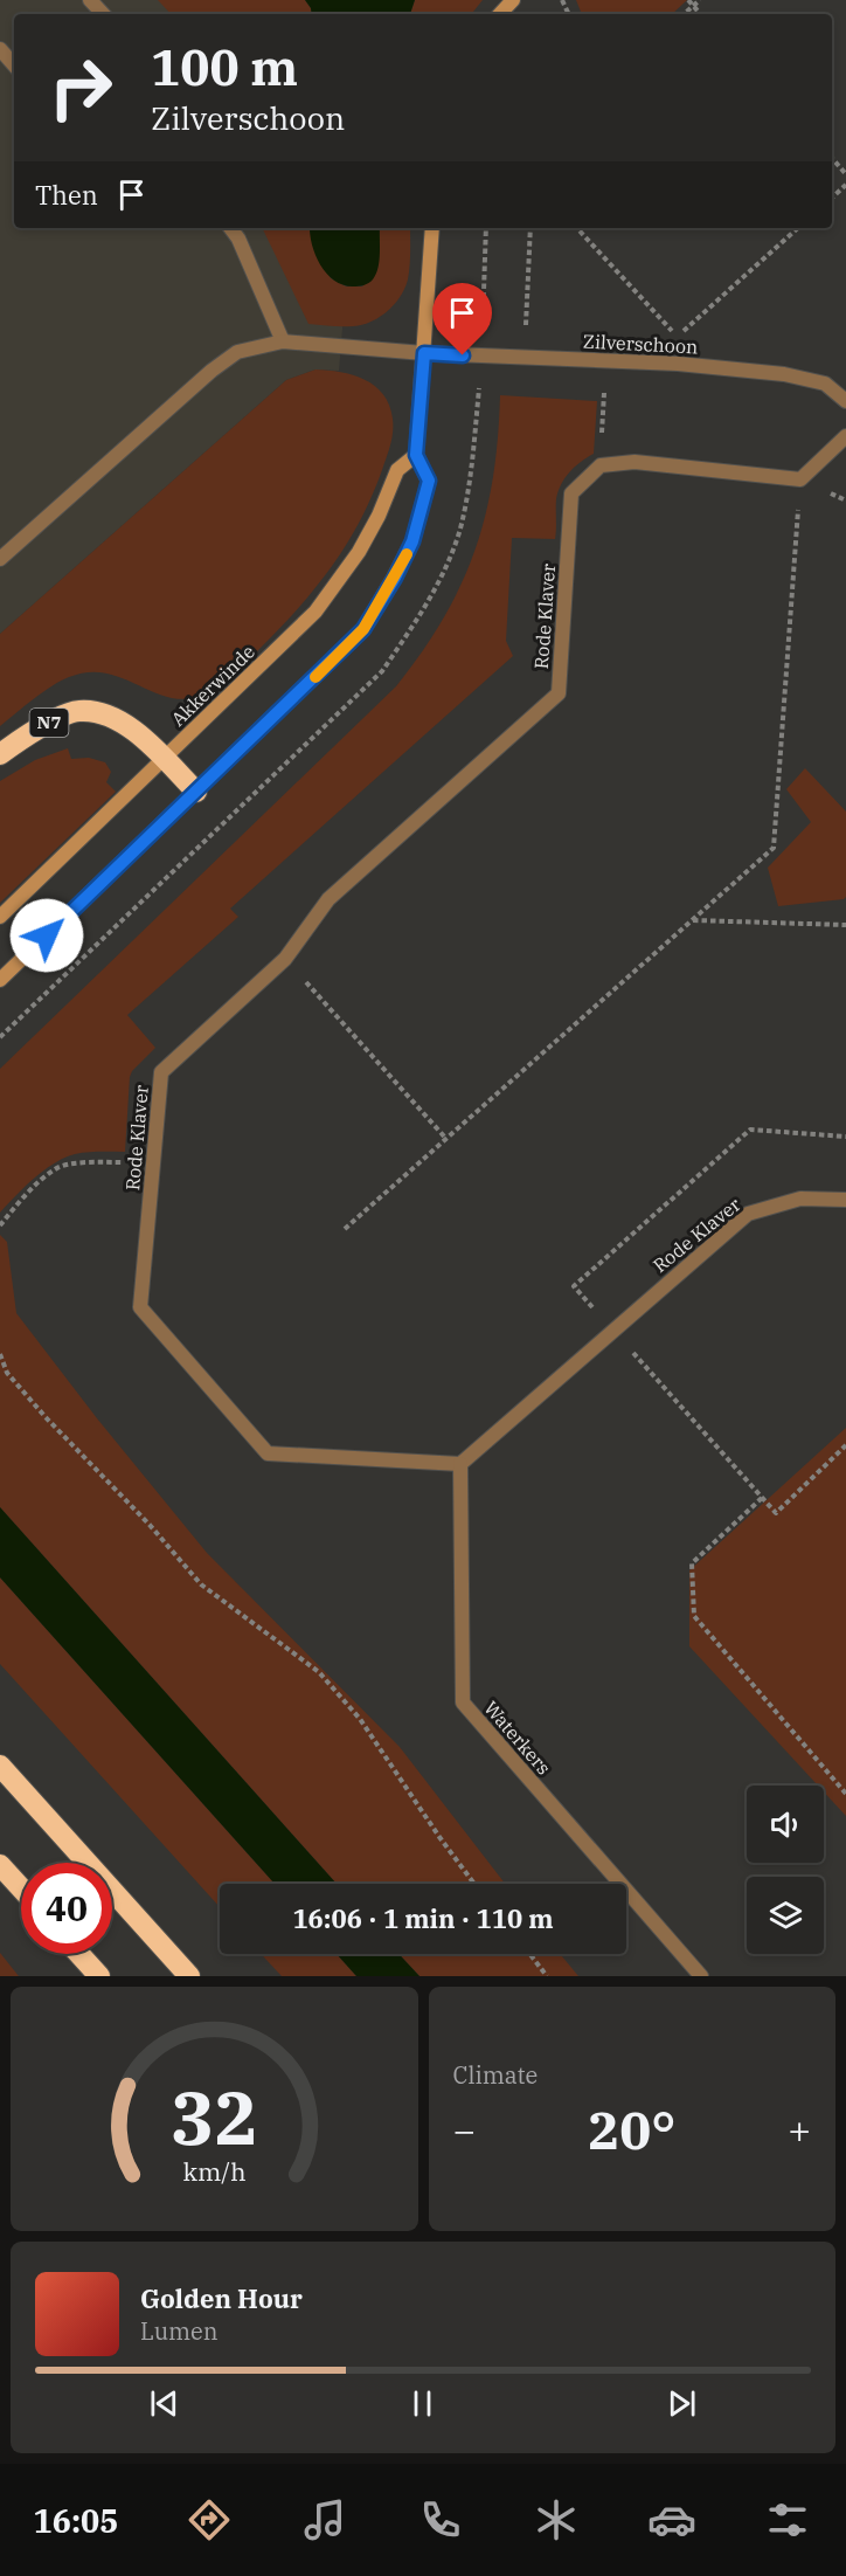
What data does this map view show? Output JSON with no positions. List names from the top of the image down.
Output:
{
  "streets": {
    "highway": ["N7"],
    "street": [
      "Zilverschoon",
      "Rode Klaver",
      "Akkerwinde",
      "Waterkers"
    ]
  },
  "crossings": [
    ["Rode Klaver", "Waterkers"],
    ["Akkerwinde", "N7"]
  ],
  "page": {
    "turn": ["100 m", "Zilverschoon"],
    "then": "Then",
    "limit": "40",
    "trip": "16:06 · 1 min · 110 m",
    "tile": "Climate",
    "heat": ["−", "20°", "+"],
    "song": ["Golden Hour", "Lumen"],
    "tabs": "16:05",
    "gauge": ["32", "km/h"]
  }
}
